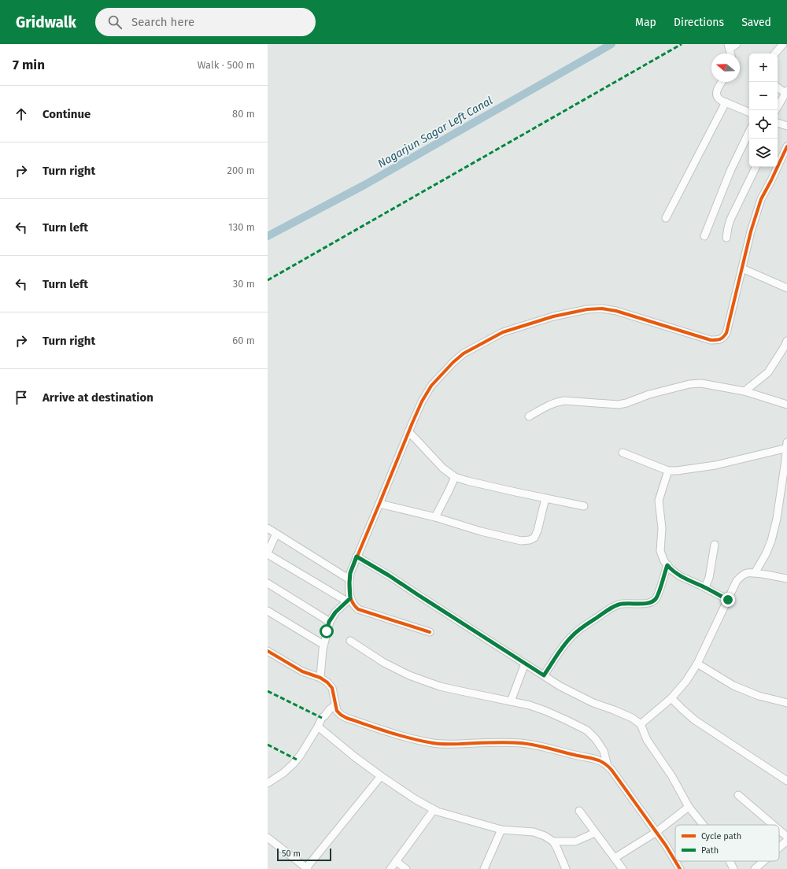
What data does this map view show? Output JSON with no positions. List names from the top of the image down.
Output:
{
  "water": ["Nagarjun Sagar Left Canal"],
  "legend": ["Cycle path", "Path"],
  "scale_bar": "50 m",
  "north": "left",
  "page": {
    "header": "Gridwalk",
    "search": "Search here",
    "nav": ["Map", "Directions", "Saved"],
    "heading": ["7 min", "Walk · 500 m"],
    "map_buttons": ["+", "−"],
    "list": [
      ["Continue", "80 m"],
      ["Turn right", "200 m"],
      ["Turn left", "130 m"],
      ["Turn left", "30 m"],
      ["Turn right", "60 m"],
      "Arrive at destination"
    ],
    "scale": "50 m"
  }
}
